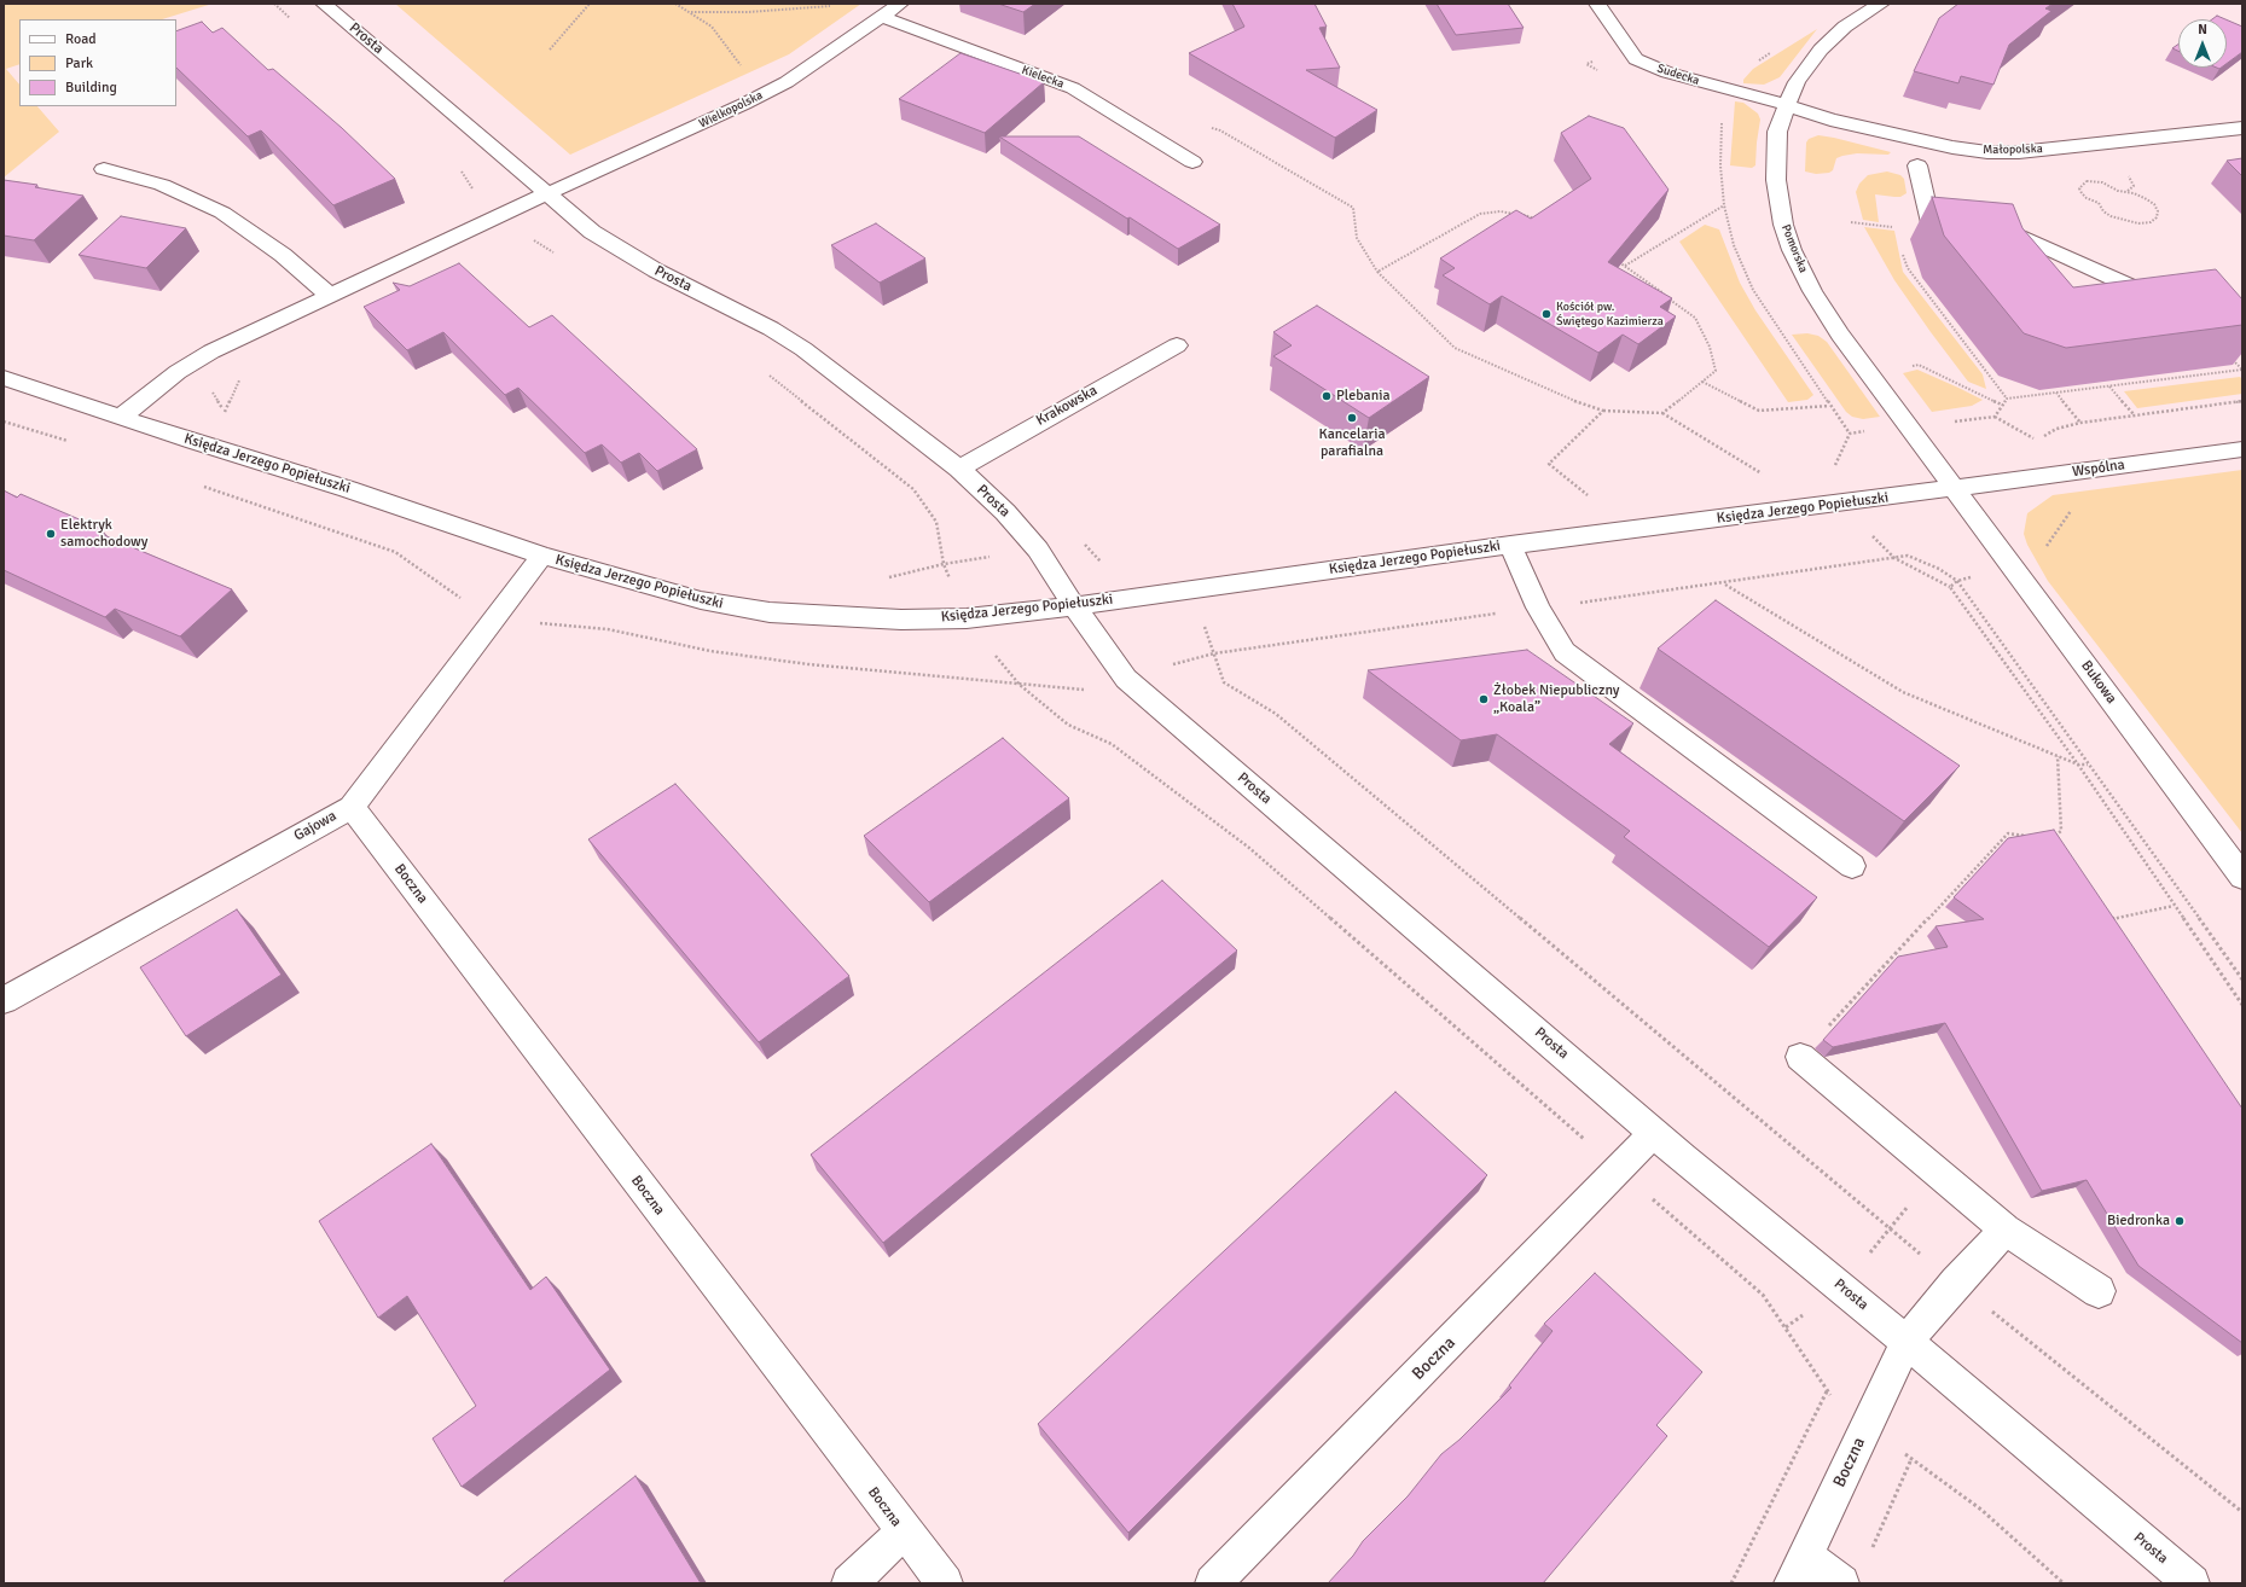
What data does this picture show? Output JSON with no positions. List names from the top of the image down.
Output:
{
  "streets": {
    "street": [
      "Prosta",
      "Sudecka",
      "Kielecka",
      "Wielkopolska",
      "Małopolska",
      "Pomorska",
      "Krakowska",
      "Księdza Jerzego Popiełuszki",
      "Wspólna",
      "Bukowa",
      "Gajowa",
      "Boczna"
    ]
  },
  "crossings": [
    ["Prosta", "Wielkopolska"],
    ["Prosta", "Krakowska"],
    ["Prosta", "Księdza Jerzego Popiełuszki"],
    ["Prosta", "Boczna"],
    ["Sudecka", "Małopolska"],
    ["Sudecka", "Pomorska"],
    ["Kielecka", "Wielkopolska"],
    ["Małopolska", "Pomorska"],
    ["Pomorska", "Księdza Jerzego Popiełuszki"],
    ["Pomorska", "Wspólna"],
    ["Pomorska", "Bukowa"],
    ["Księdza Jerzego Popiełuszki", "Wspólna"],
    ["Księdza Jerzego Popiełuszki", "Bukowa"],
    ["Księdza Jerzego Popiełuszki", "Gajowa"],
    ["Wspólna", "Bukowa"],
    ["Gajowa", "Boczna"]
  ],
  "places": [
    "Kościół pw. Świętego Kazimierza",
    "Plebania",
    "Kancelaria parafialna",
    "Elektryk samochodowy",
    "Żłobek Niepubliczny „Koala”",
    "Biedronka"
  ],
  "legend": ["Road", "Park", "Building"],
  "north": "top"
}
